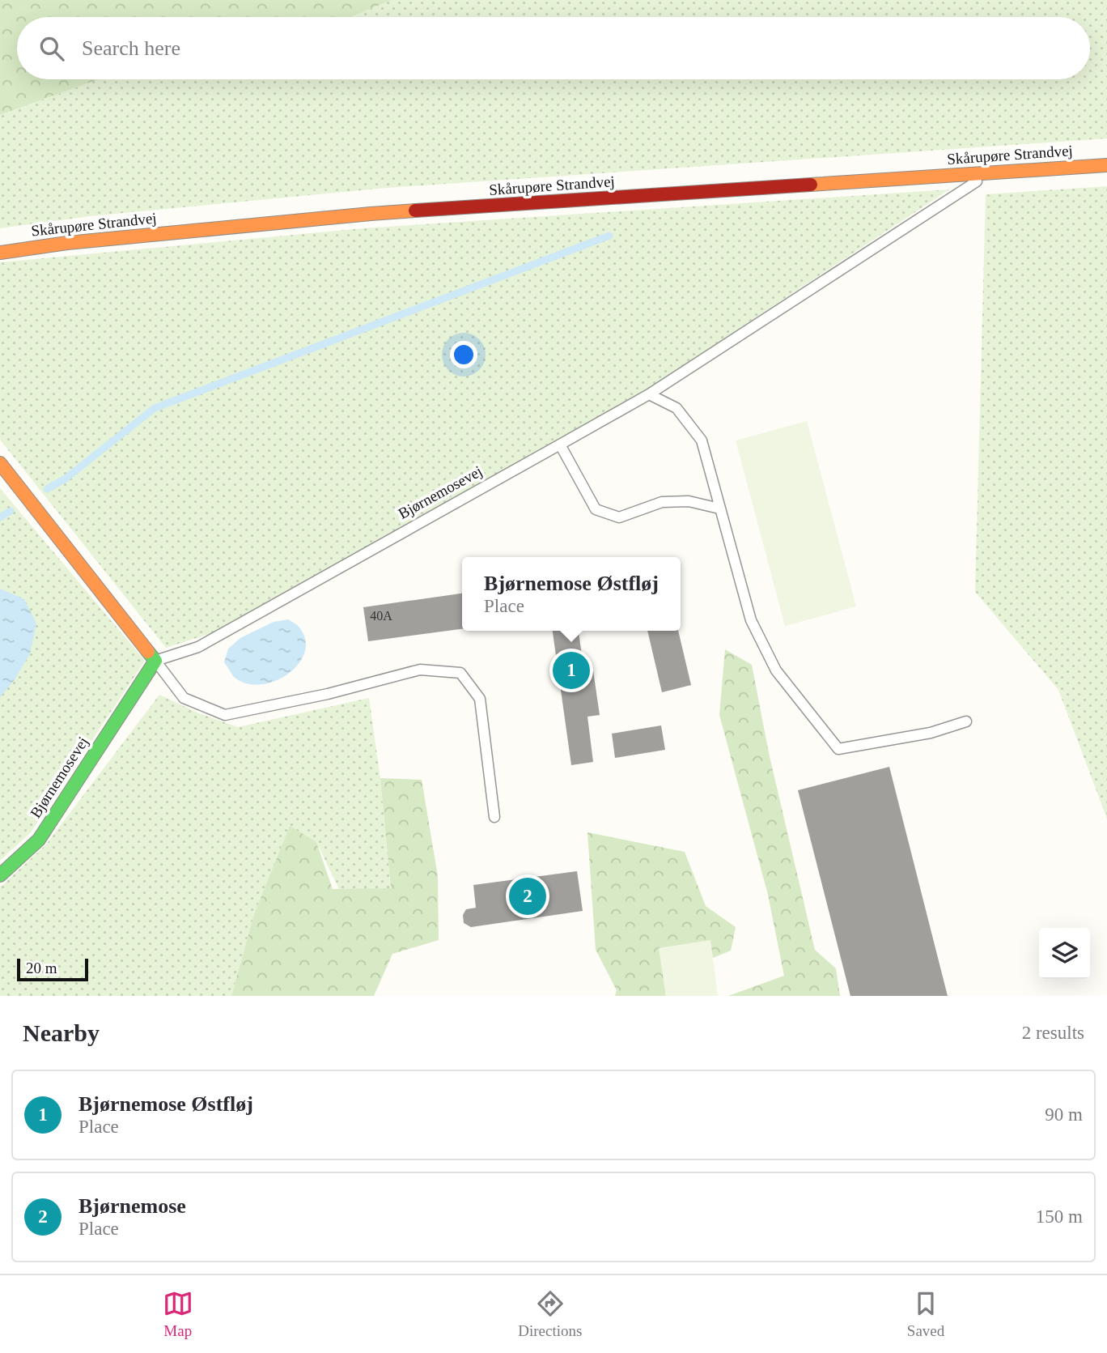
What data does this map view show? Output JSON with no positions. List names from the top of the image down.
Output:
{
  "streets": {
    "street": ["Skårupøre Strandvej", "Bjørnemosevej"]
  },
  "crossings": [
    ["Skårupøre Strandvej", "Bjørnemosevej"]
  ],
  "house_numbers": ["40A"],
  "scale_bar": "20 m",
  "page": {
    "search": "Search here",
    "popup": ["Bjørnemose Østfløj", "Place"],
    "pins": ["1", "2"],
    "scale": "20 m",
    "heading": ["Nearby", "2 results"],
    "list": [
      {
        "mark": "1",
        "name": "Bjørnemose Østfløj",
        "note": "Place",
        "value": "90 m"
      },
      {
        "mark": "2",
        "name": "Bjørnemose",
        "note": "Place",
        "value": "150 m"
      }
    ],
    "nav": ["Map", "Directions", "Saved"]
  }
}
